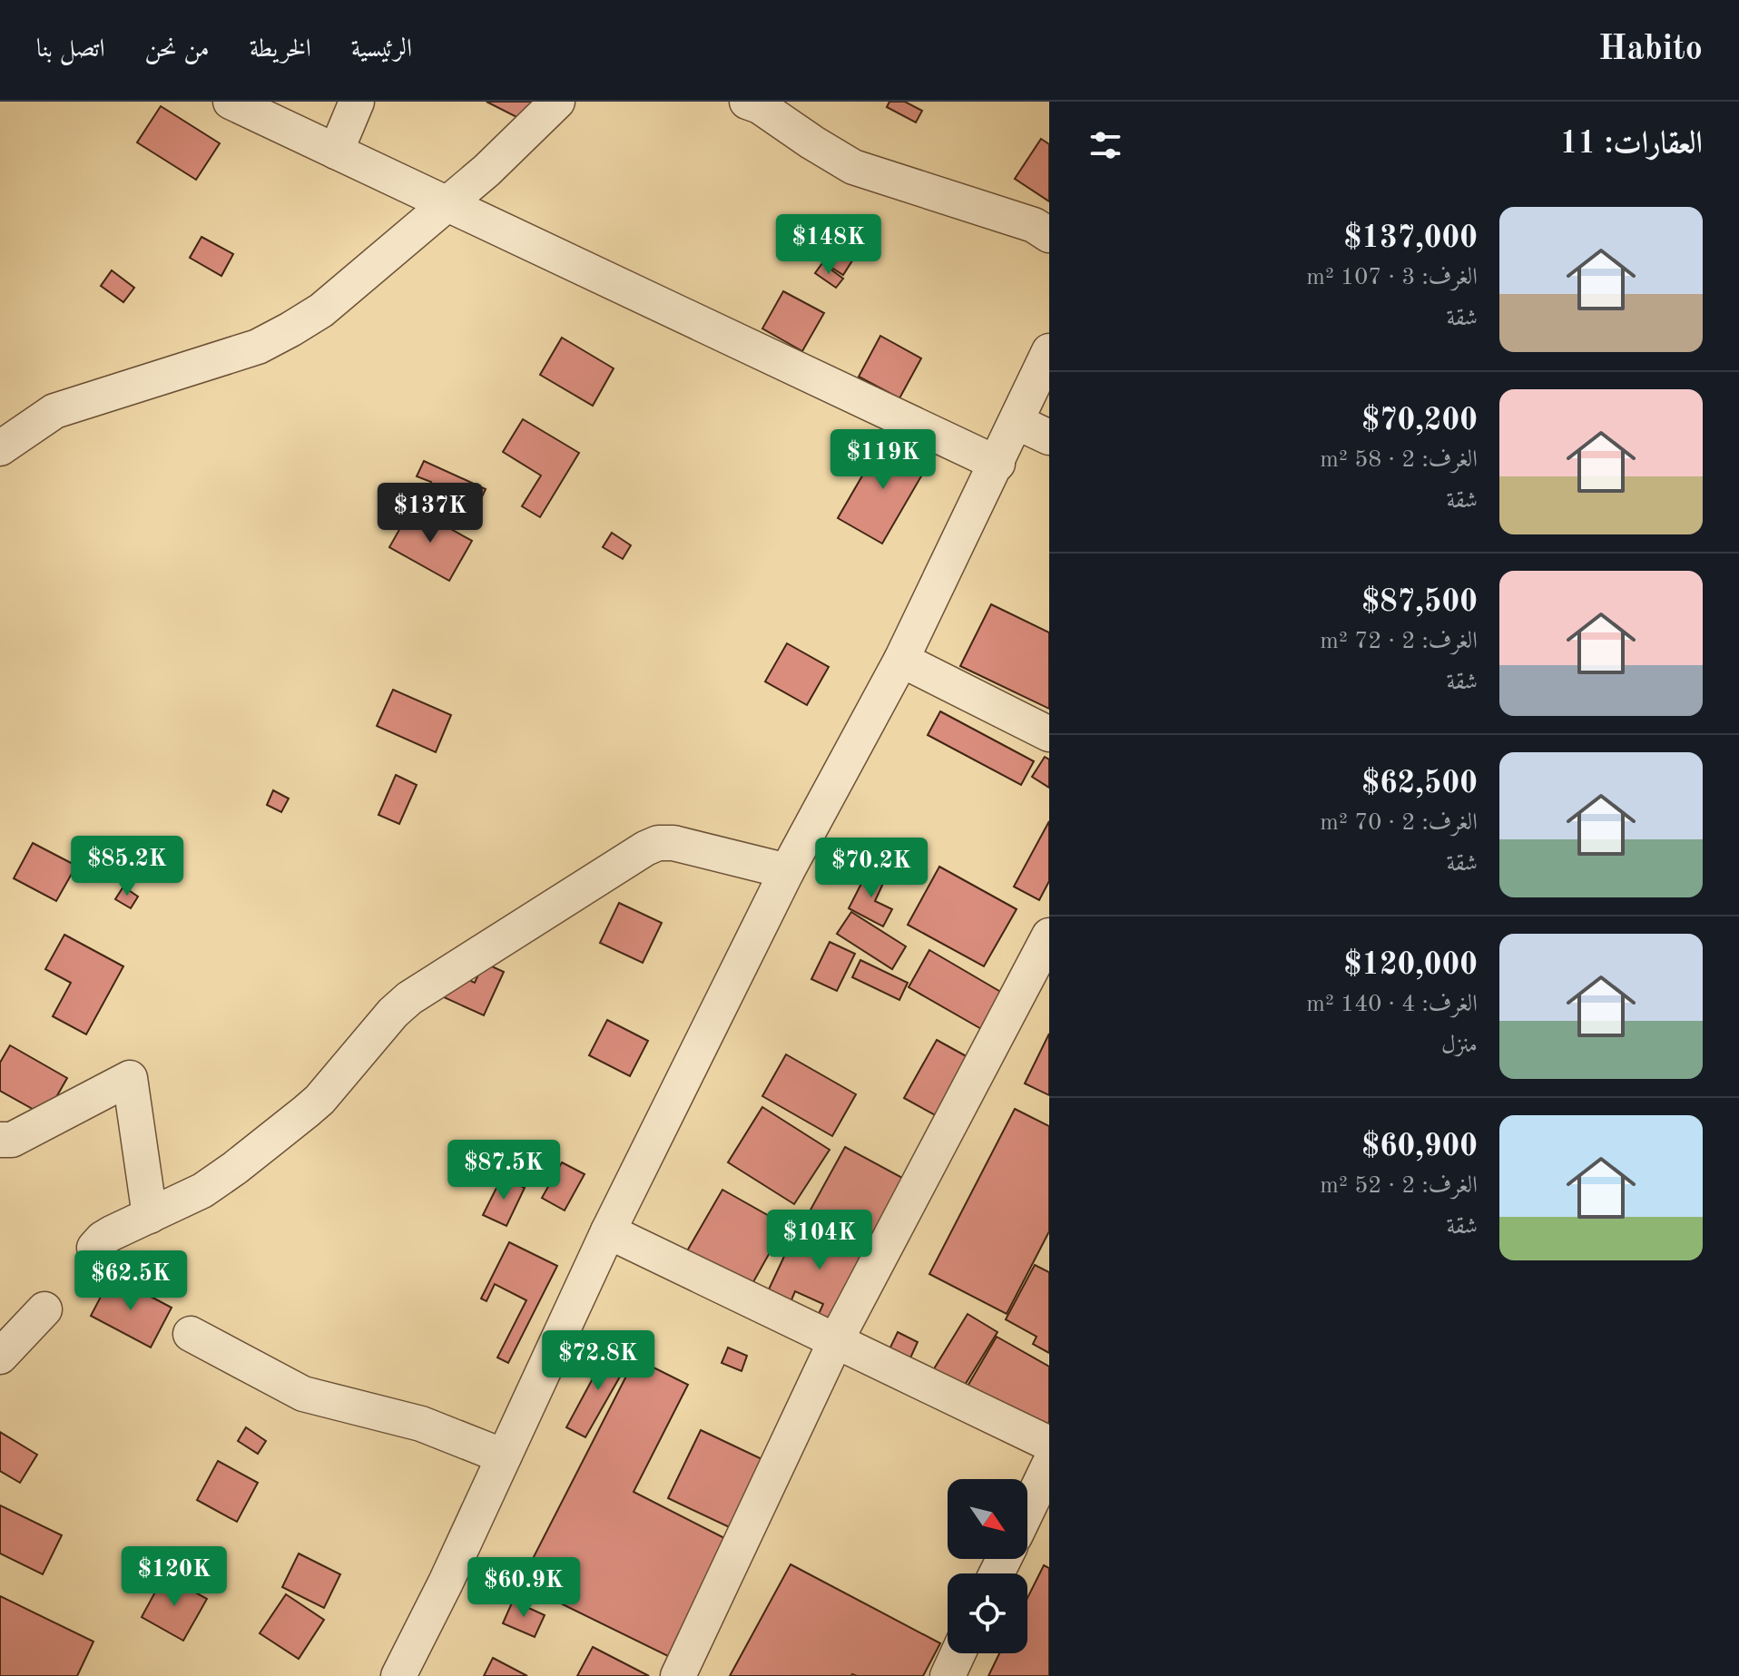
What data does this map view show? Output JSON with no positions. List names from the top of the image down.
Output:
{
  "north": "bottom right",
  "page": {
    "header": "Habito",
    "nav": [
      "الرئيسية",
      "الخريطة",
      "من نحن",
      "اتصل بنا"
    ],
    "heading": "العقارات: 11",
    "list": [
      {
        "name": "$137,000",
        "note": "الغرف: 3 · 107 m² · شقة"
      },
      {
        "name": "$70,200",
        "note": "الغرف: 2 · 58 m² · شقة"
      },
      {
        "name": "$87,500",
        "note": "الغرف: 2 · 72 m² · شقة"
      },
      {
        "name": "$62,500",
        "note": "الغرف: 2 · 70 m² · شقة"
      },
      {
        "name": "$120,000",
        "note": "الغرف: 4 · 140 m² · منزل"
      },
      {
        "name": "$60,900",
        "note": "الغرف: 2 · 52 m² · شقة"
      }
    ],
    "price": [
      "$148K",
      "$119K",
      "$137K",
      "$85.2K",
      "$70.2K",
      "$87.5K",
      "$104K",
      "$62.5K",
      "$72.8K",
      "$120K",
      "$60.9K"
    ]
  }
}
